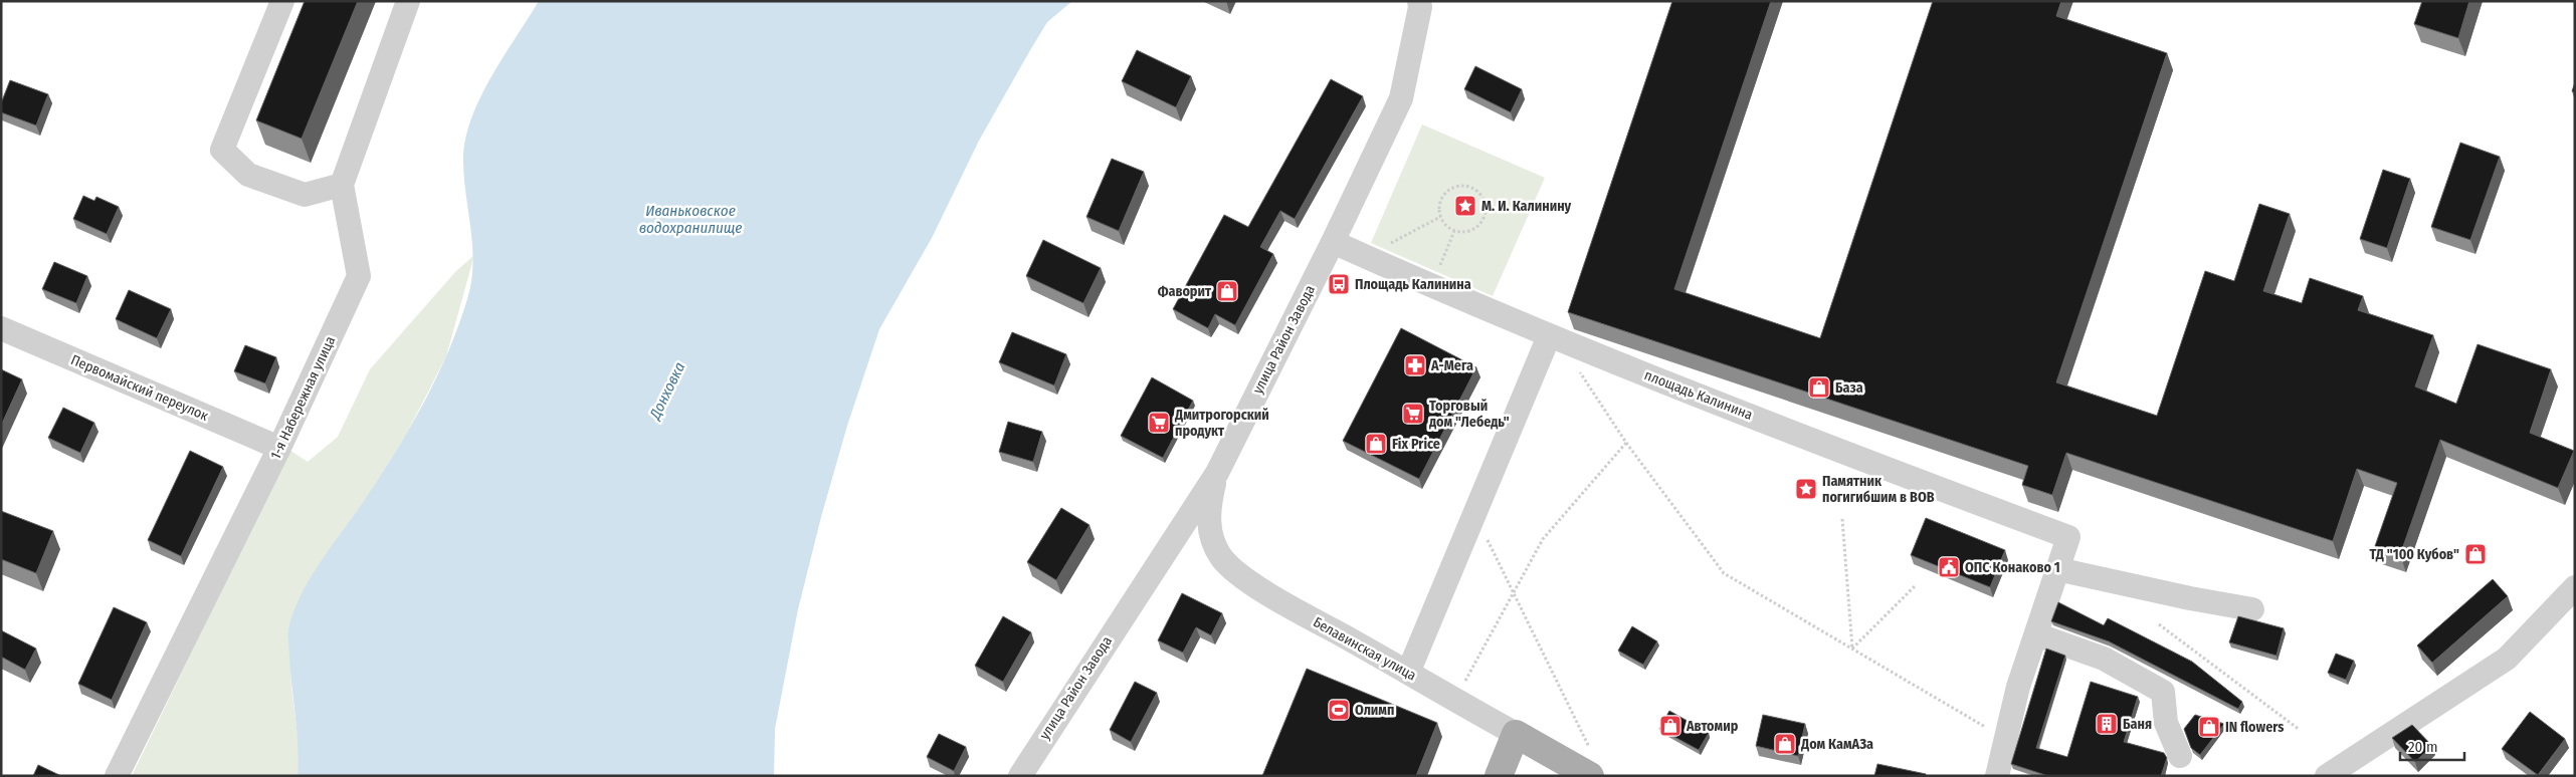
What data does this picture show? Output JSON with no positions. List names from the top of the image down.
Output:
{
  "streets": {
    "main road": ["Белавинская улица"],
    "street": [
      "улица Район Завода",
      "Первомайский переулок",
      "площадь Калинина",
      "1-я Набережная улица"
    ]
  },
  "crossings": [
    ["улица Район Завода", "площадь Калинина"],
    ["улица Район Завода", "Белавинская улица"],
    ["Первомайский переулок", "1-я Набережная улица"]
  ],
  "water": ["Иваньковское водохранилище", "Донховка"],
  "places": {
    "place": ["М. И. Калинину", "Памятник погигибшим в ВОВ"],
    "bus stop": ["Площадь Калинина"],
    "shop": [
      "Фаворит",
      "База",
      "Fix Price",
      "ТД \"100 Кубов\"",
      "Автомир",
      "IN flowers",
      "Дом КамАЗа"
    ],
    "pharmacy": ["А-Мега"],
    "supermarket": ["Торговый дом \"Лебедь\"", "Дмитрогорский продукт"],
    "public building": ["ОПС Конаково 1"],
    "sports": ["Олимп"],
    "building": ["Баня"]
  },
  "scale_bar": "20 m"
}
